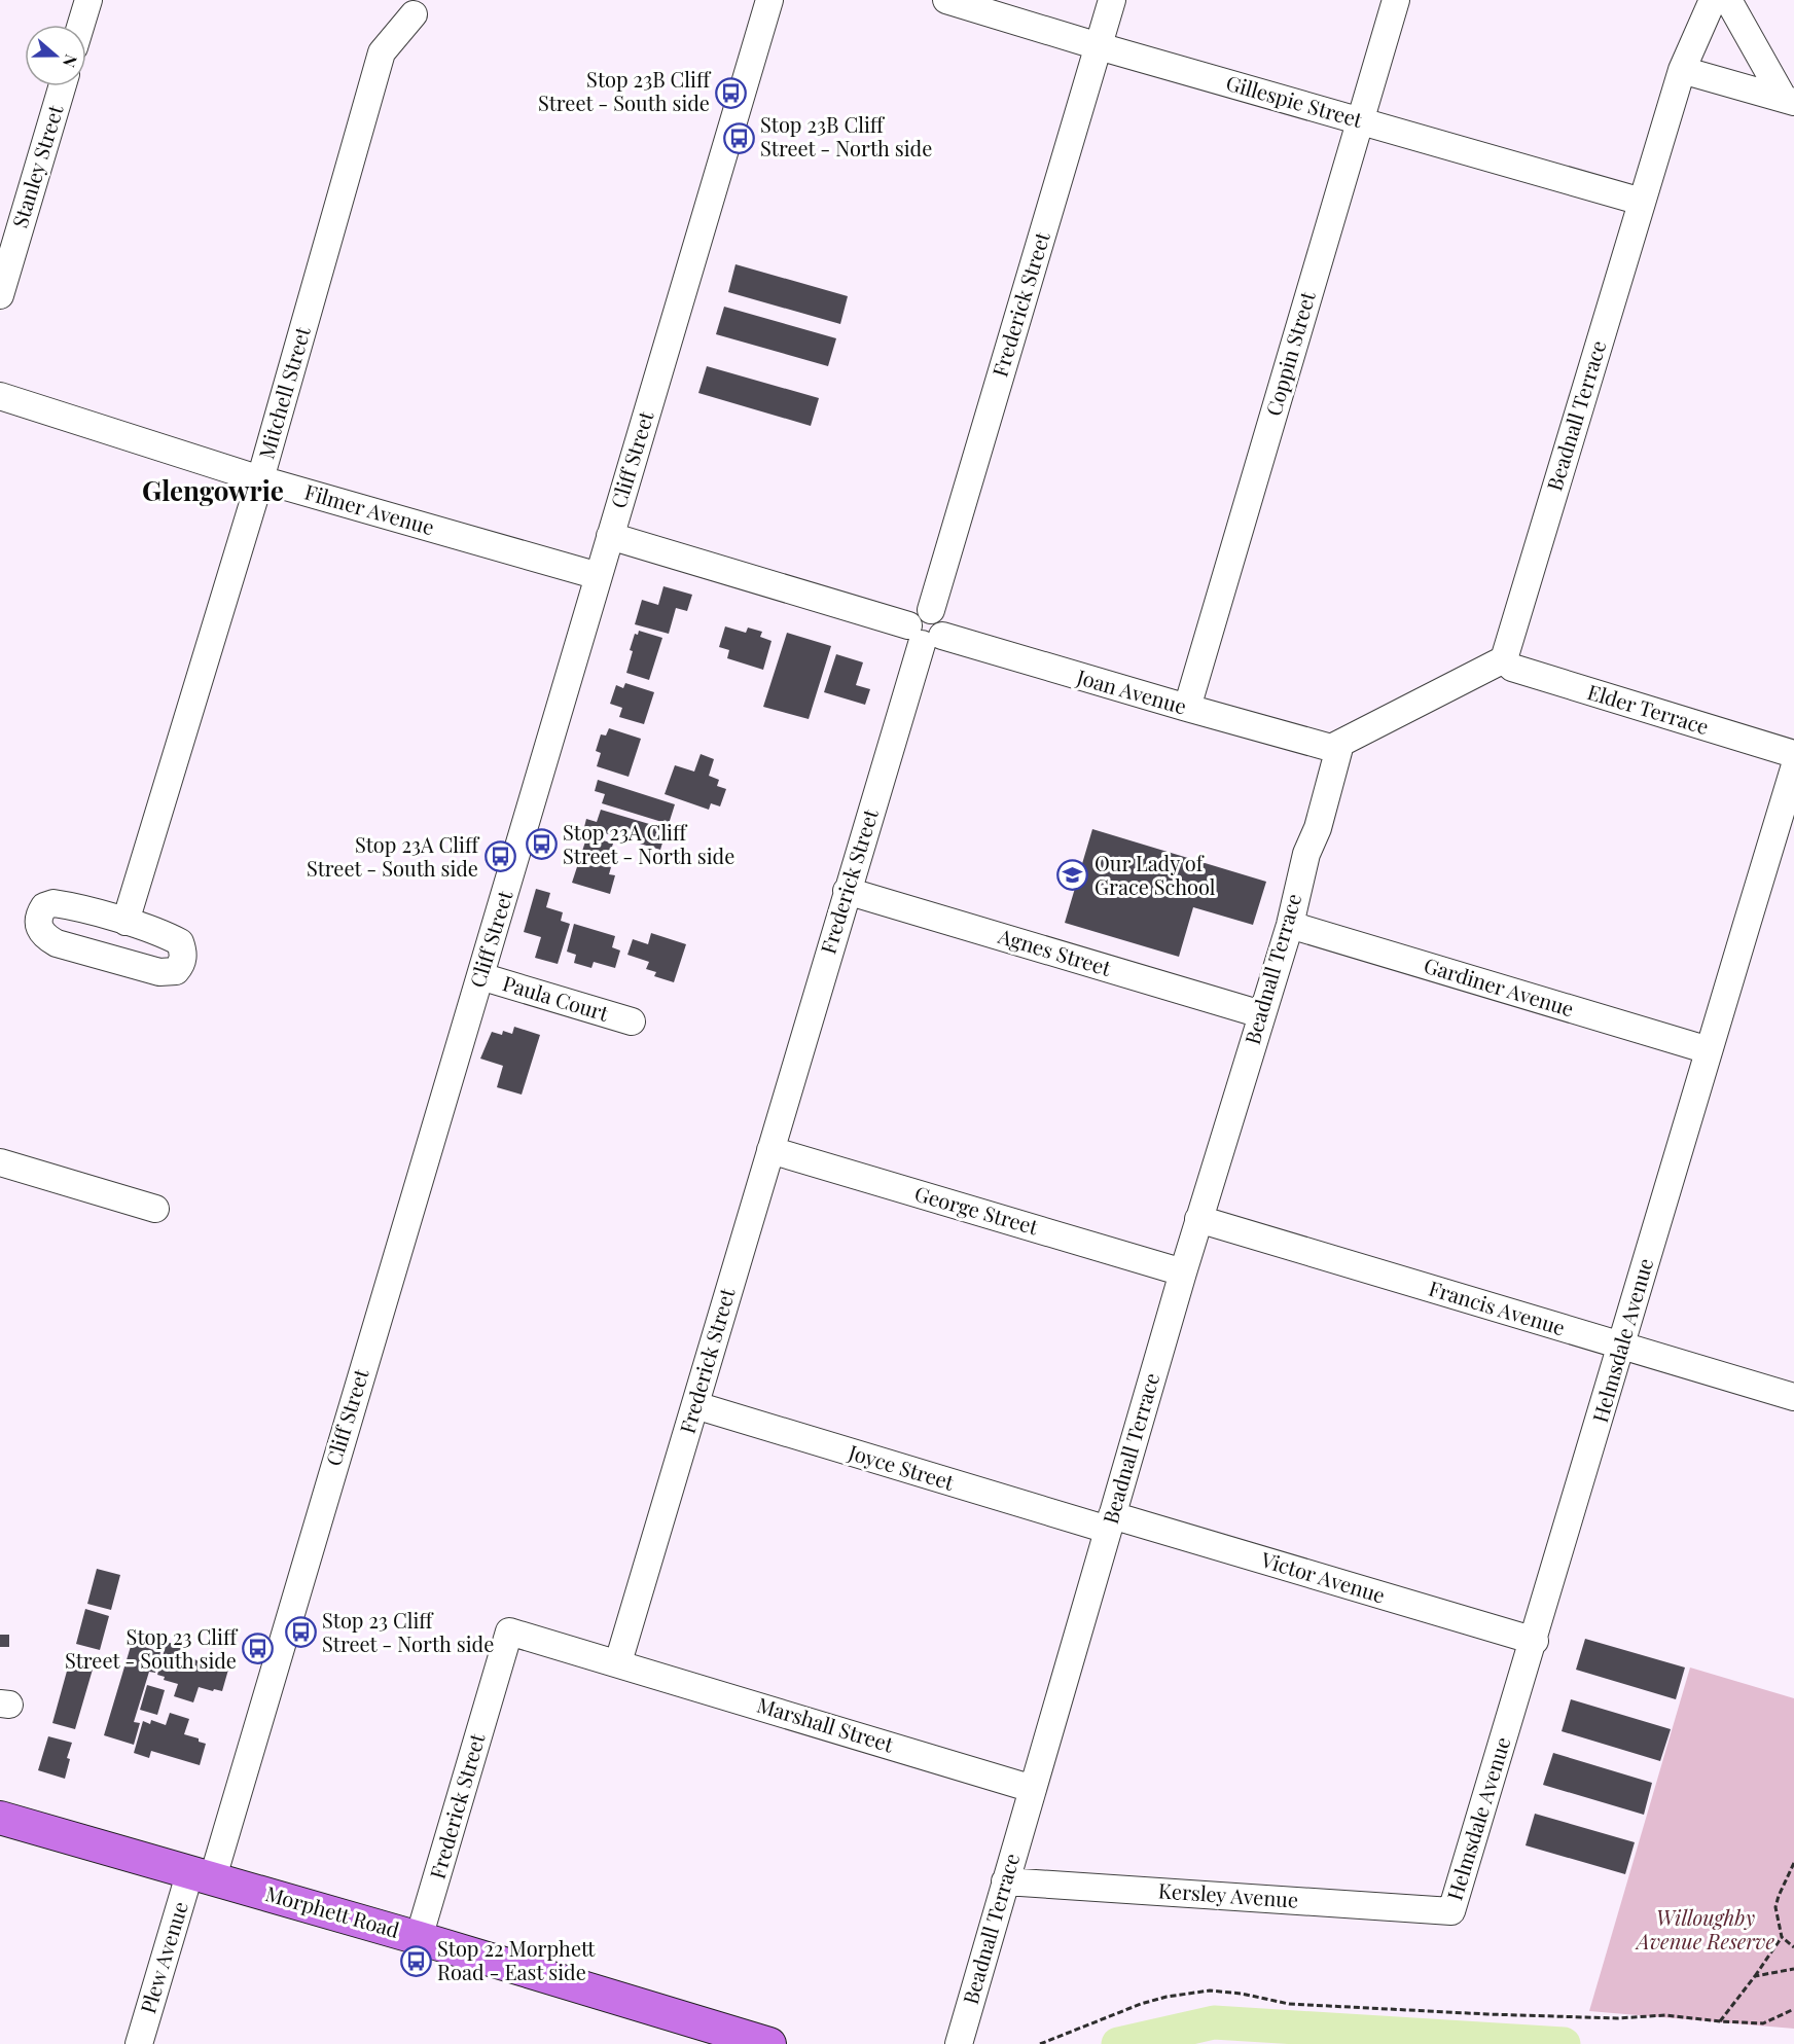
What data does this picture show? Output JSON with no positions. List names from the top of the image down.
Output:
{
  "streets": {
    "main road": ["Morphett Road"],
    "street": [
      "Gillespie Street",
      "Stanley Street",
      "Frederick Street",
      "Coppin Street",
      "Mitchell Street",
      "Beadnall Terrace",
      "Cliff Street",
      "Filmer Avenue",
      "Joan Avenue",
      "Elder Terrace",
      "Agnes Street",
      "Gardiner Avenue",
      "Paula Court",
      "George Street",
      "Francis Avenue",
      "Helmsdale Avenue",
      "Joyce Street",
      "Victor Avenue",
      "Marshall Street",
      "Kersley Avenue",
      "Plew Avenue"
    ]
  },
  "crossings": [
    ["Gillespie Street", "Frederick Street"],
    ["Gillespie Street", "Coppin Street"],
    ["Gillespie Street", "Beadnall Terrace"],
    ["Frederick Street", "Joan Avenue"],
    ["Frederick Street", "Agnes Street"],
    ["Frederick Street", "George Street"],
    ["Frederick Street", "Joyce Street"],
    ["Frederick Street", "Marshall Street"],
    ["Frederick Street", "Morphett Road"],
    ["Coppin Street", "Joan Avenue"],
    ["Mitchell Street", "Filmer Avenue"],
    ["Beadnall Terrace", "Joan Avenue"],
    ["Beadnall Terrace", "Elder Terrace"],
    ["Beadnall Terrace", "Agnes Street"],
    ["Beadnall Terrace", "Gardiner Avenue"],
    ["Beadnall Terrace", "George Street"],
    ["Beadnall Terrace", "Francis Avenue"],
    ["Beadnall Terrace", "Joyce Street"],
    ["Beadnall Terrace", "Victor Avenue"],
    ["Beadnall Terrace", "Marshall Street"],
    ["Beadnall Terrace", "Kersley Avenue"],
    ["Cliff Street", "Filmer Avenue"],
    ["Cliff Street", "Joan Avenue"],
    ["Cliff Street", "Paula Court"],
    ["Cliff Street", "Morphett Road"],
    ["Cliff Street", "Plew Avenue"],
    ["Gardiner Avenue", "Helmsdale Avenue"],
    ["Francis Avenue", "Helmsdale Avenue"],
    ["Helmsdale Avenue", "Victor Avenue"],
    ["Helmsdale Avenue", "Kersley Avenue"],
    ["Joyce Street", "Victor Avenue"],
    ["Morphett Road", "Plew Avenue"]
  ],
  "districts": ["Glengowrie"],
  "parks": ["Willoughby Avenue Reserve"],
  "places": {
    "bus stop": [
      "Stop 23B Cliff Street - South side",
      "Stop 23B Cliff Street - North side",
      "Stop 23A Cliff Street - North side",
      "Stop 23A Cliff Street - South side",
      "Stop 23 Cliff Street - North side",
      "Stop 23 Cliff Street - South side",
      "Stop 22 Morphett Road - East side"
    ],
    "school or university": ["Our Lady of Grace School"]
  },
  "north": "right"
}
